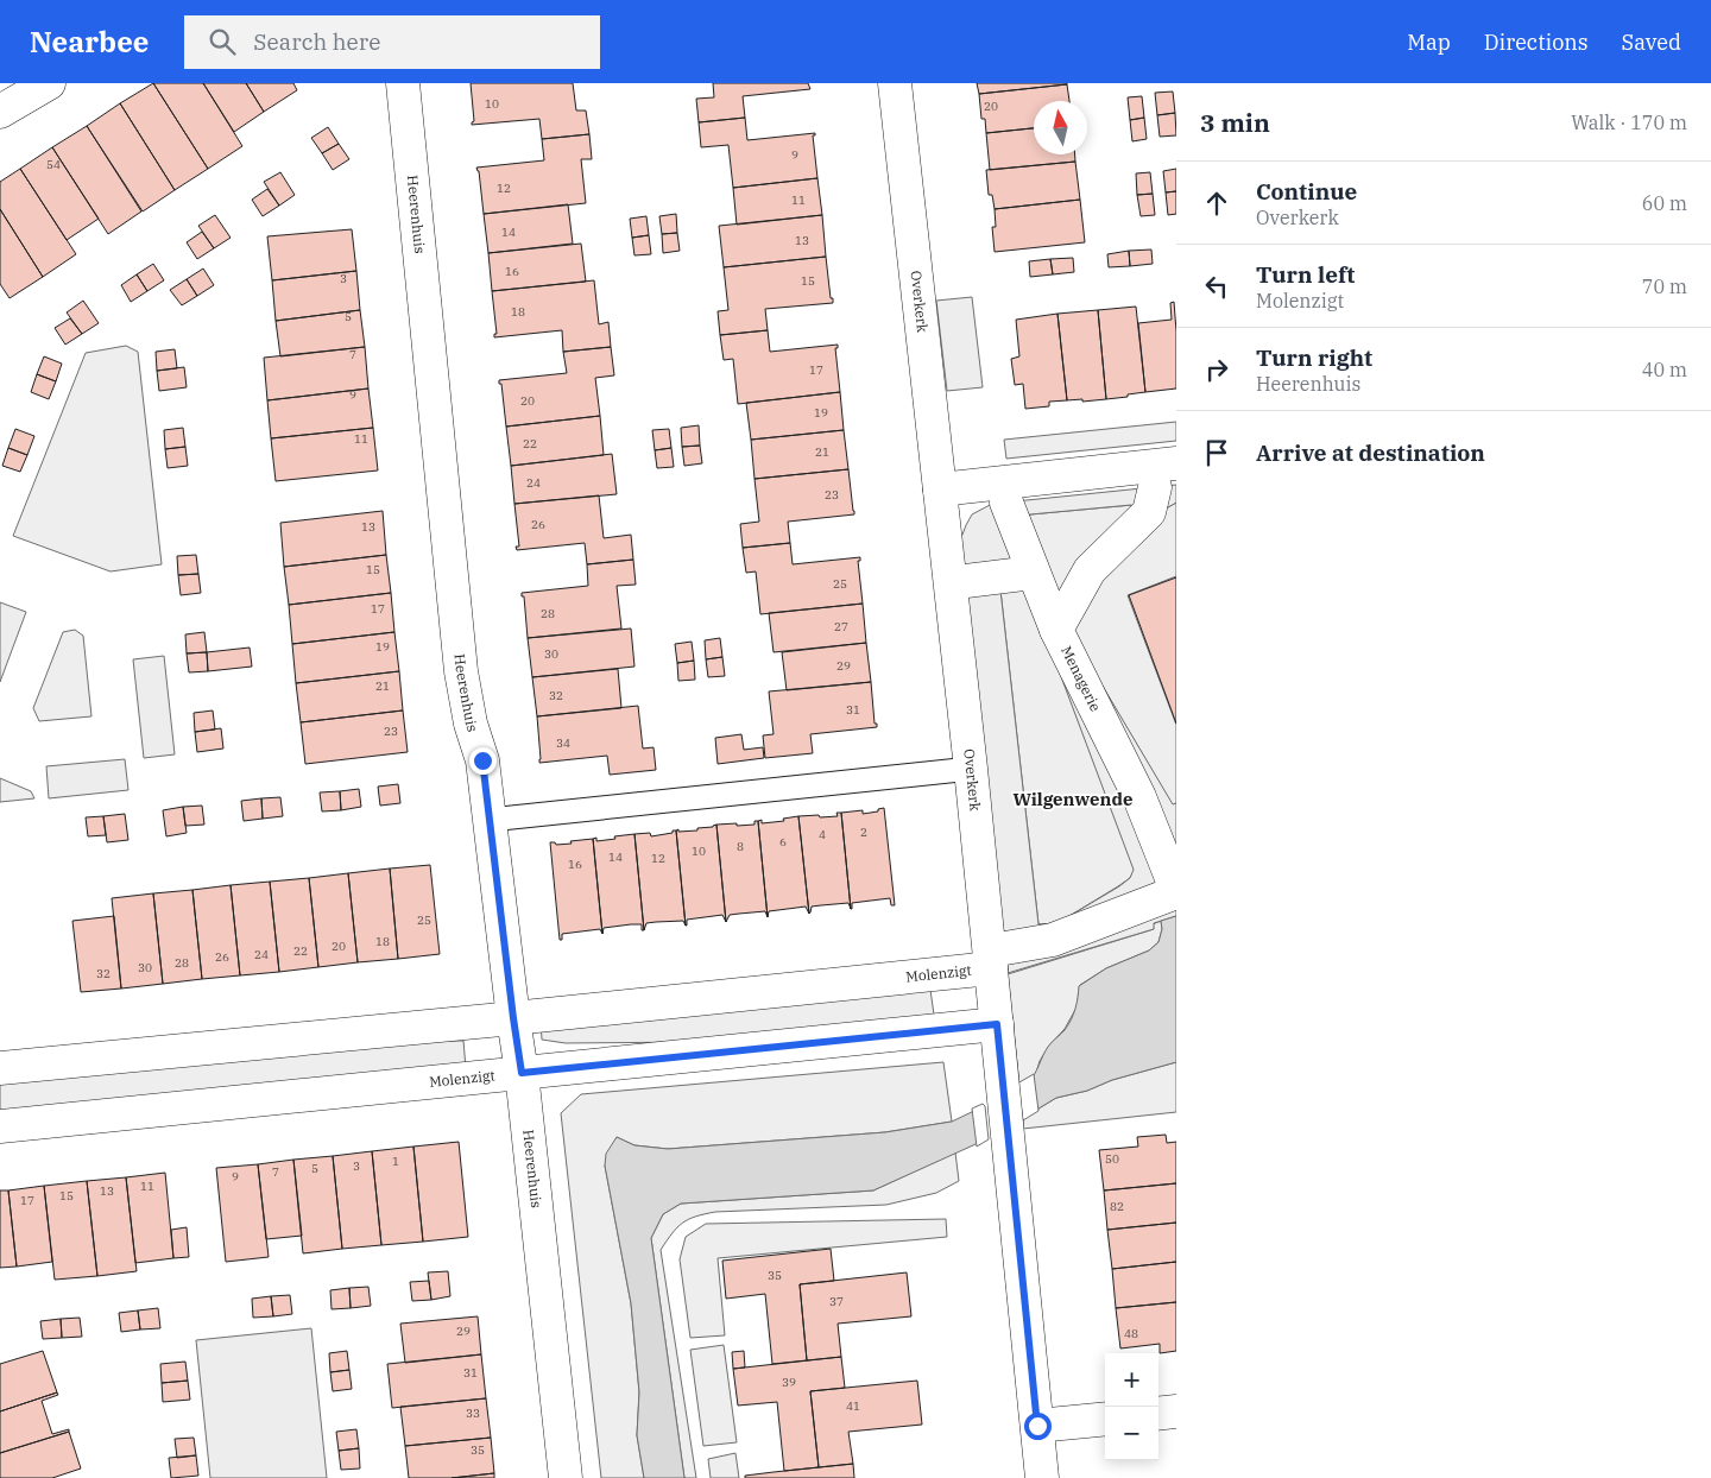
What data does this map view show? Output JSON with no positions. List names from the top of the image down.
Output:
{
  "streets": {
    "street": [
      "Heerenhuis",
      "Overkerk",
      "Menagerie",
      "Molenzigt"
    ]
  },
  "crossings": [
    ["Heerenhuis", "Molenzigt"],
    ["Overkerk", "Menagerie"],
    ["Overkerk", "Molenzigt"],
    ["Menagerie", "Molenzigt"]
  ],
  "districts": ["Wilgenwende"],
  "house_numbers": [
    "10",
    "20",
    "9",
    "54",
    "12",
    "11",
    "14",
    "13",
    "16",
    "3",
    "15",
    "18",
    "5",
    "7",
    "17",
    "9",
    "20",
    "19",
    "11",
    "22",
    "21",
    "24",
    "23",
    "26",
    "13",
    "15",
    "25",
    "17",
    "28",
    "27",
    "19",
    "30",
    "29",
    "21",
    "32",
    "31",
    "23",
    "34",
    "2",
    "4",
    "6",
    "8",
    "10",
    "14",
    "12",
    "16",
    "25",
    "18",
    "20",
    "22",
    "24",
    "26",
    "28",
    "30",
    "32",
    "50",
    "1",
    "3",
    "5",
    "7",
    "9",
    "11",
    "13",
    "15",
    "17",
    "82",
    "35",
    "37",
    "29",
    "48",
    "31",
    "39",
    "41",
    "33",
    "35"
  ],
  "north": "top",
  "page": {
    "header": "Nearbee",
    "search": "Search here",
    "nav": ["Map", "Directions", "Saved"],
    "heading": ["3 min", "Walk · 170 m"],
    "list": [
      ["Continue", "Overkerk", "60 m"],
      ["Turn left", "Molenzigt", "70 m"],
      ["Turn right", "Heerenhuis", "40 m"],
      "Arrive at destination"
    ],
    "map_buttons": ["+", "−"]
  }
}
